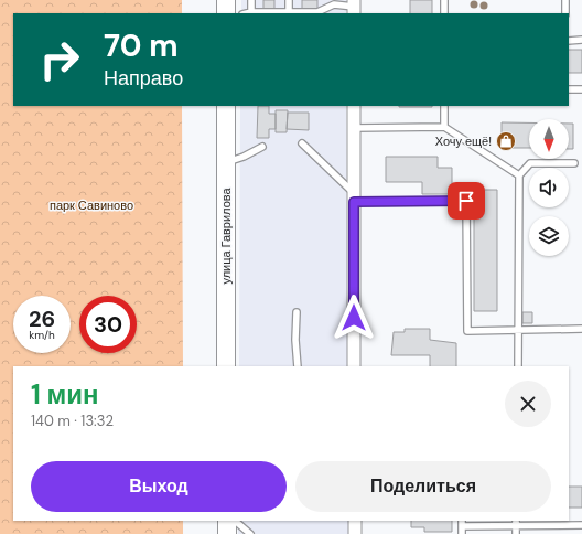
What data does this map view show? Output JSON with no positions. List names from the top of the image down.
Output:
{
  "streets": {
    "main road": ["улица Гаврилова"]
  },
  "parks": ["парк Савиново"],
  "places": {
    "shop": ["Хочу ещё!"]
  },
  "north": "bottom",
  "page": {
    "turn": ["70 m", "Направо"],
    "speed": "26 km/h",
    "limit": "30",
    "heading": ["1 мин", "140 m · 13:32"],
    "buttons": ["Выход", "Поделиться"]
  }
}
